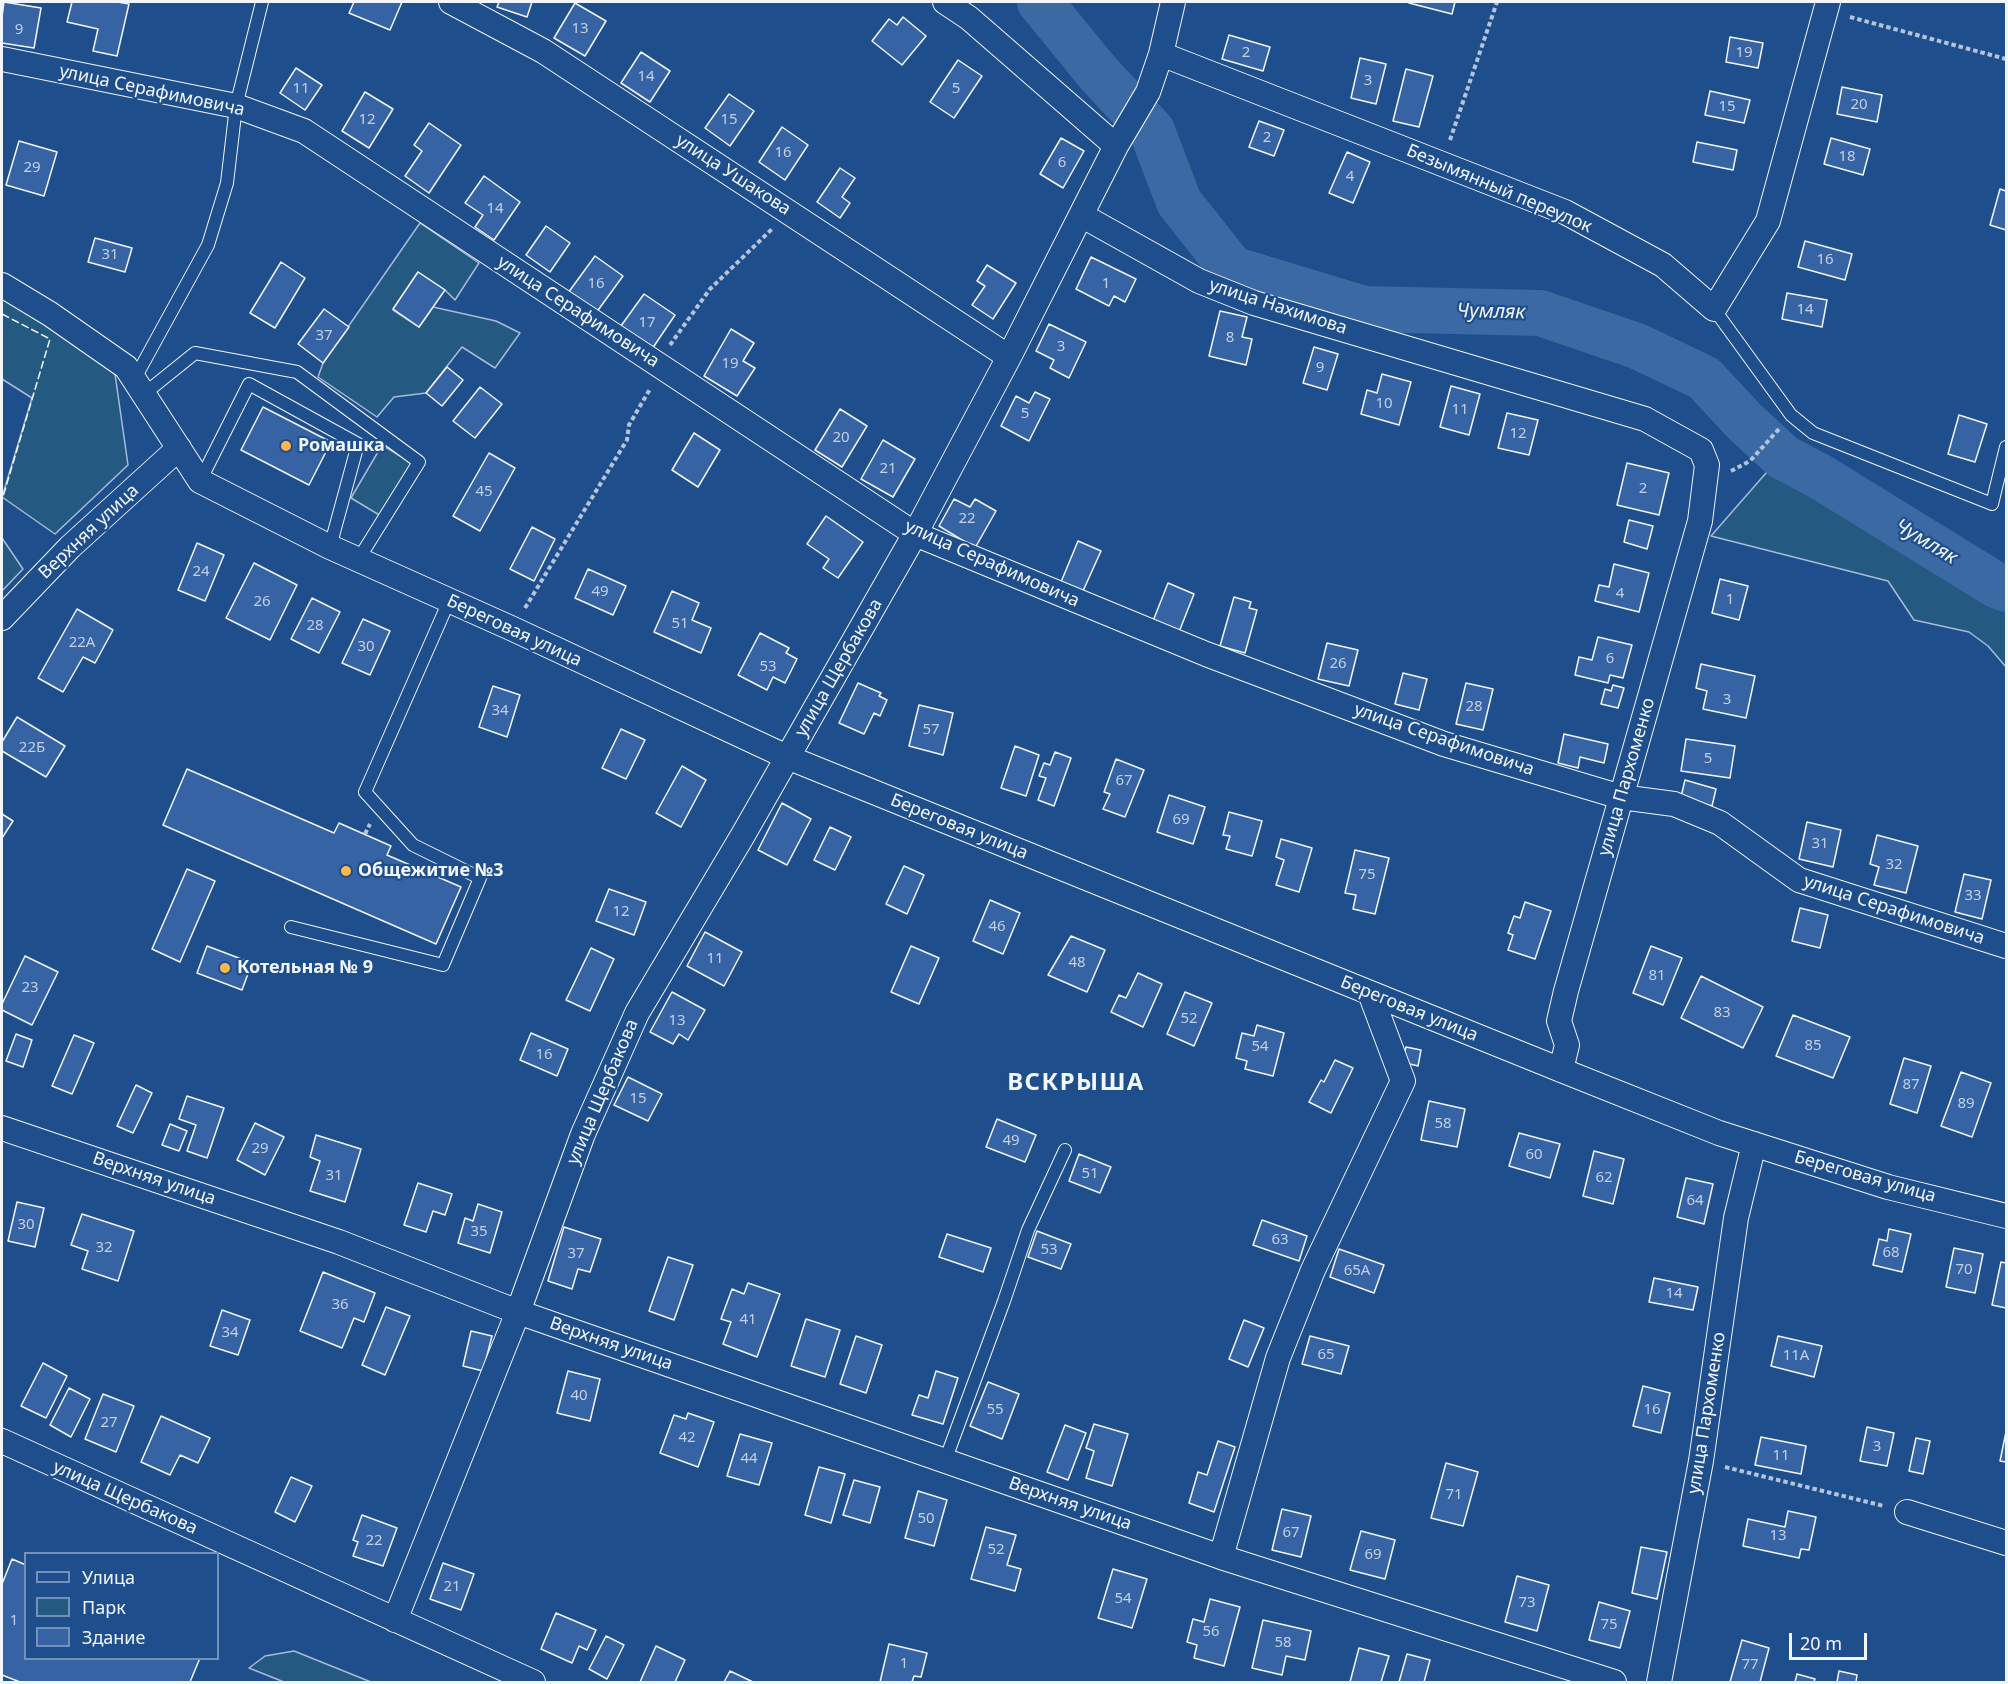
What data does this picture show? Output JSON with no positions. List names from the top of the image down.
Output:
{
  "streets": {
    "street": [
      "улица Серафимовича",
      "улица Ушакова",
      "Безымянный переулок",
      "улица Нахимова",
      "Верхняя улица",
      "Береговая улица",
      "улица Щербакова",
      "улица Пархоменко"
    ]
  },
  "crossings": [
    ["улица Серафимовича", "улица Щербакова"],
    ["улица Серафимовича", "улица Пархоменко"],
    ["улица Ушакова", "улица Щербакова"],
    ["улица Нахимова", "улица Щербакова"],
    ["улица Нахимова", "улица Пархоменко"],
    ["Верхняя улица", "улица Щербакова"],
    ["Береговая улица", "улица Щербакова"],
    ["Береговая улица", "улица Пархоменко"]
  ],
  "districts": ["ВСКРЫША"],
  "water": ["Чумляк"],
  "places": ["Ромашка", "Общежитие №3", "Котельная № 9"],
  "house_numbers": [
    "13",
    "9",
    "2",
    "19",
    "14",
    "3",
    "11",
    "5",
    "20",
    "15",
    "12",
    "15",
    "2",
    "16",
    "18",
    "6",
    "29",
    "4",
    "14",
    "31",
    "16",
    "16",
    "1",
    "14",
    "17",
    "37",
    "8",
    "3",
    "19",
    "9",
    "10",
    "11",
    "5",
    "12",
    "20",
    "21",
    "2",
    "45",
    "22",
    "24",
    "49",
    "4",
    "1",
    "26",
    "51",
    "28",
    "22А",
    "30",
    "6",
    "26",
    "53",
    "3",
    "28",
    "34",
    "57",
    "22Б",
    "5",
    "67",
    "69",
    "31",
    "32",
    "75",
    "33",
    "12",
    "46",
    "11",
    "48",
    "81",
    "23",
    "83",
    "52",
    "13",
    "85",
    "54",
    "16",
    "87",
    "15",
    "89",
    "58",
    "49",
    "29",
    "60",
    "51",
    "31",
    "62",
    "64",
    "30",
    "35",
    "63",
    "32",
    "53",
    "68",
    "37",
    "70",
    "65А",
    "14",
    "36",
    "41",
    "34",
    "65",
    "11А",
    "40",
    "55",
    "16",
    "27",
    "42",
    "3",
    "11",
    "44",
    "71",
    "50",
    "67",
    "13",
    "22",
    "52",
    "69",
    "21",
    "54",
    "73",
    "1",
    "75",
    "56",
    "58",
    "1",
    "77"
  ],
  "legend": ["Улица", "Парк", "Здание"],
  "scale_bar": "20 m"
}
